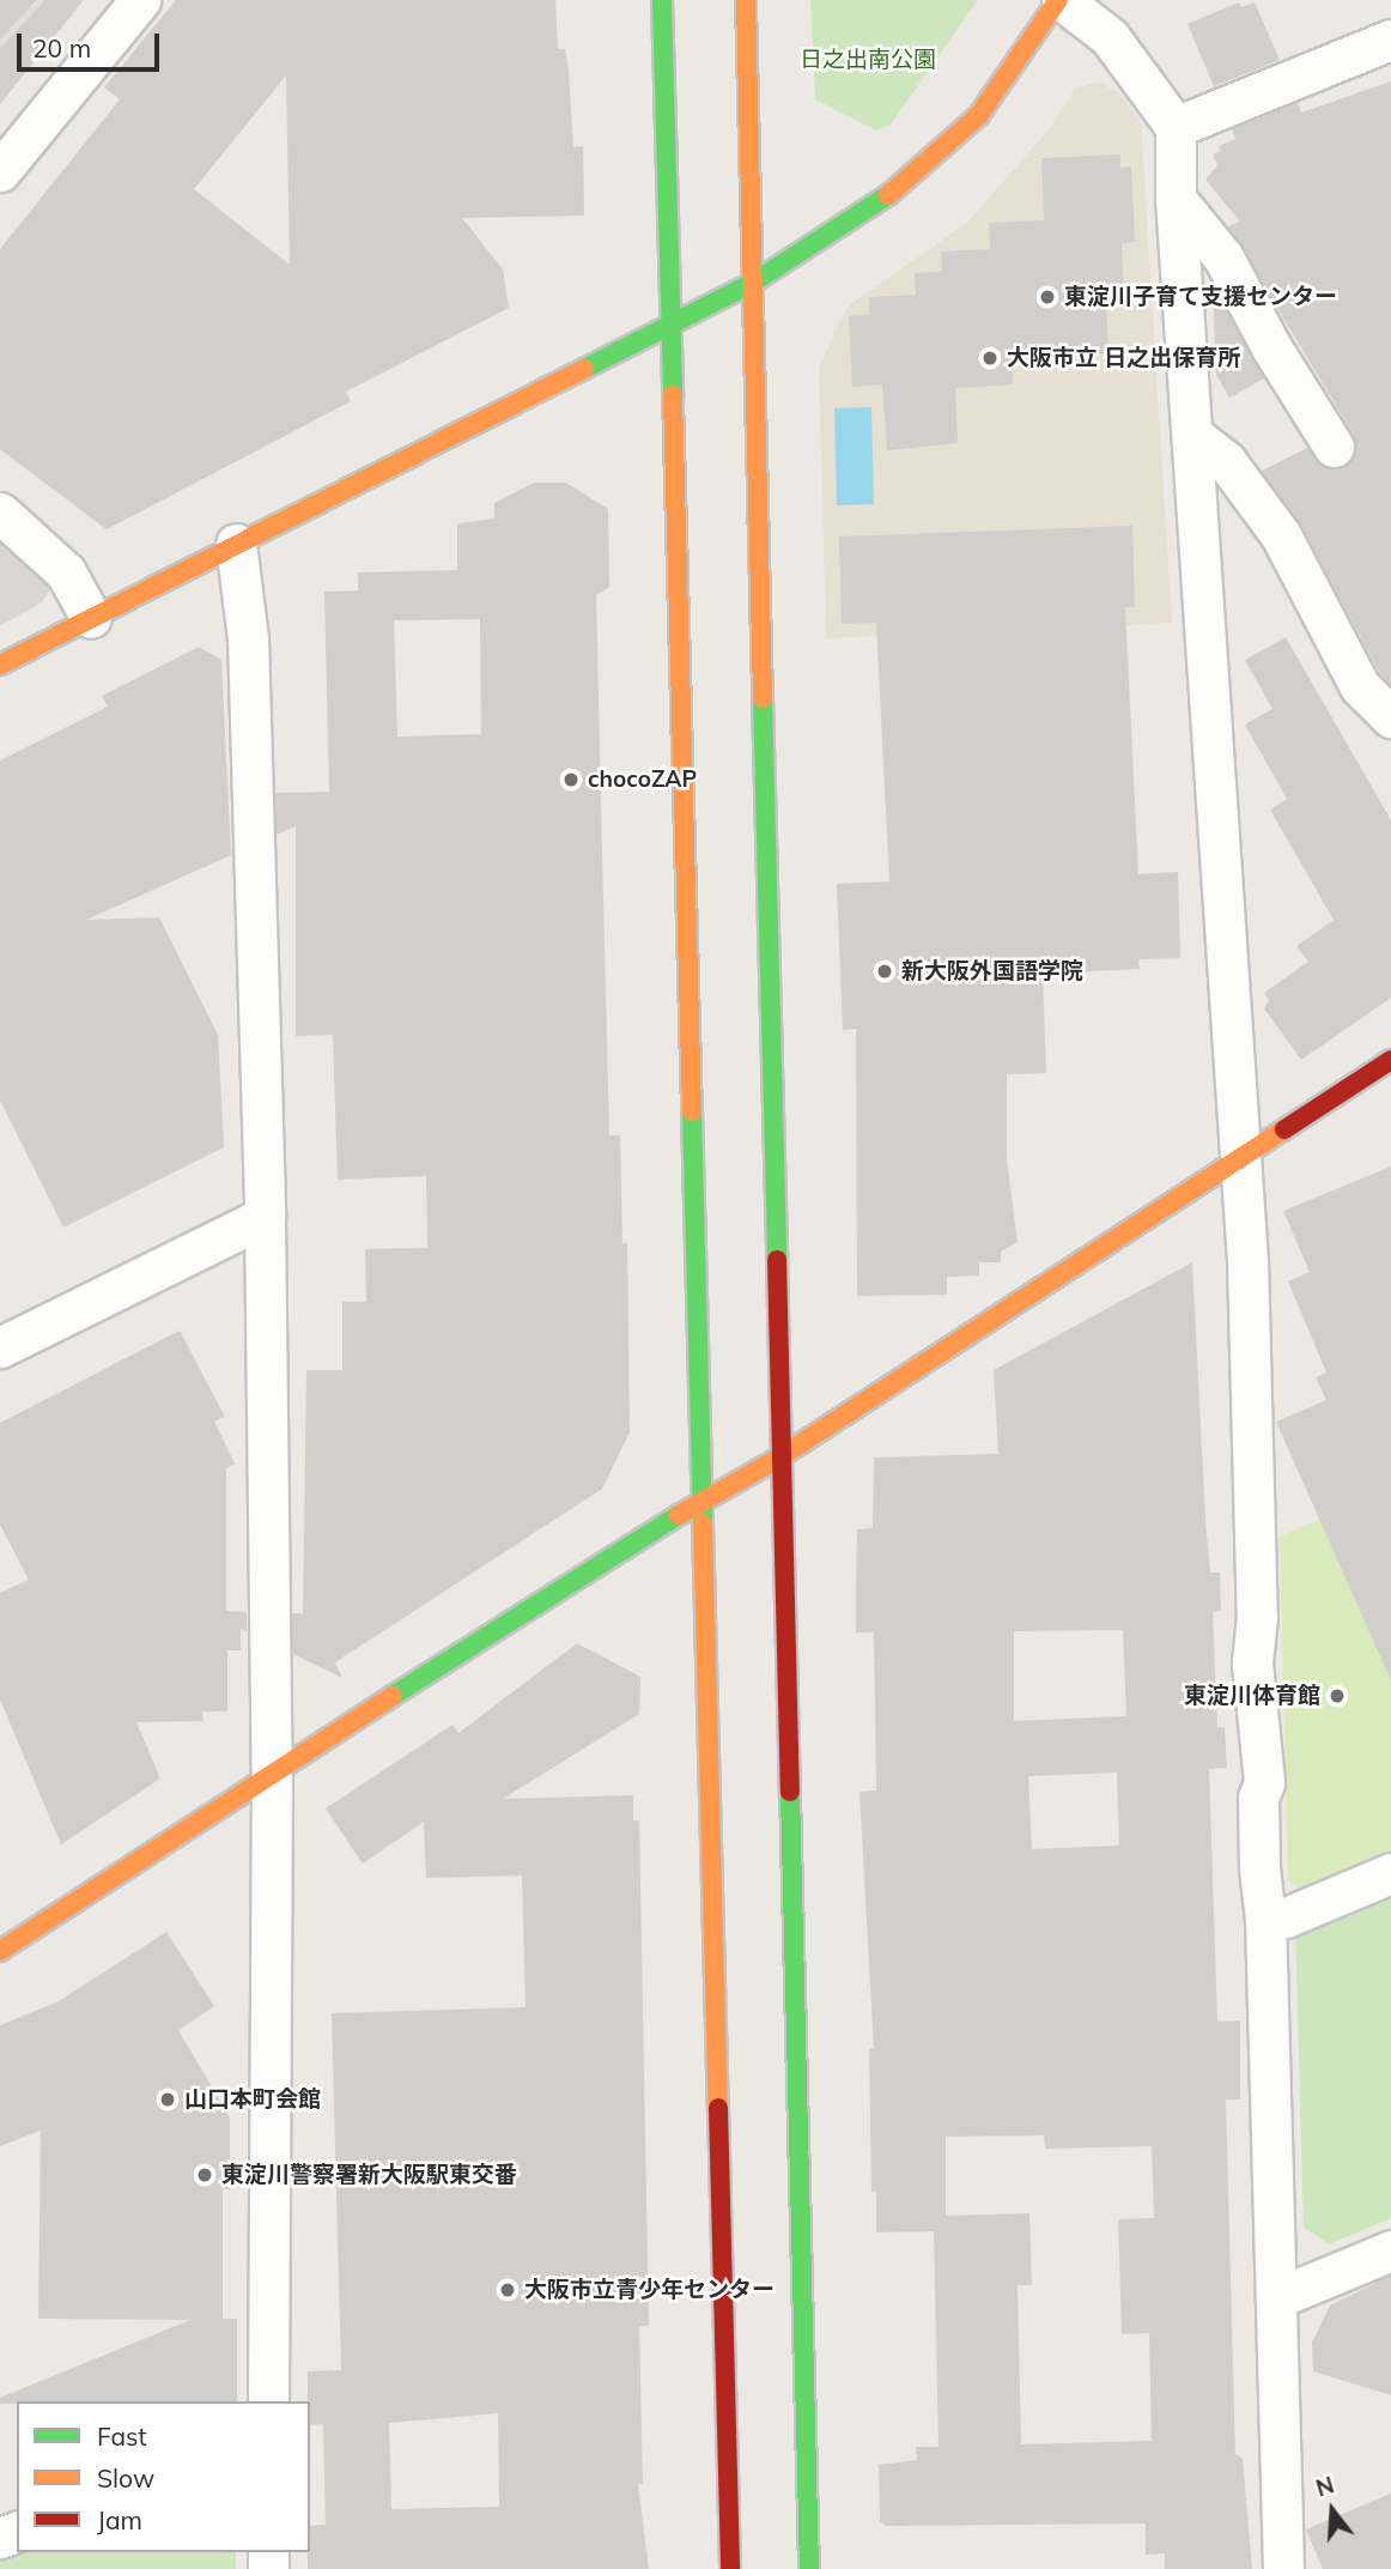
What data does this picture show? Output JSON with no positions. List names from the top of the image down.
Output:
{
  "parks": ["日之出南公園"],
  "places": [
    "東淀川子育て支援センター",
    "大阪市立 日之出保育所",
    "chocoZAP",
    "新大阪外国語学院",
    "東淀川体育館",
    "山口本町会館",
    "東淀川警察署新大阪駅東交番",
    "大阪市立青少年センター"
  ],
  "legend": ["Fast", "Slow", "Jam"],
  "scale_bar": "20 m",
  "north": "top"
}
